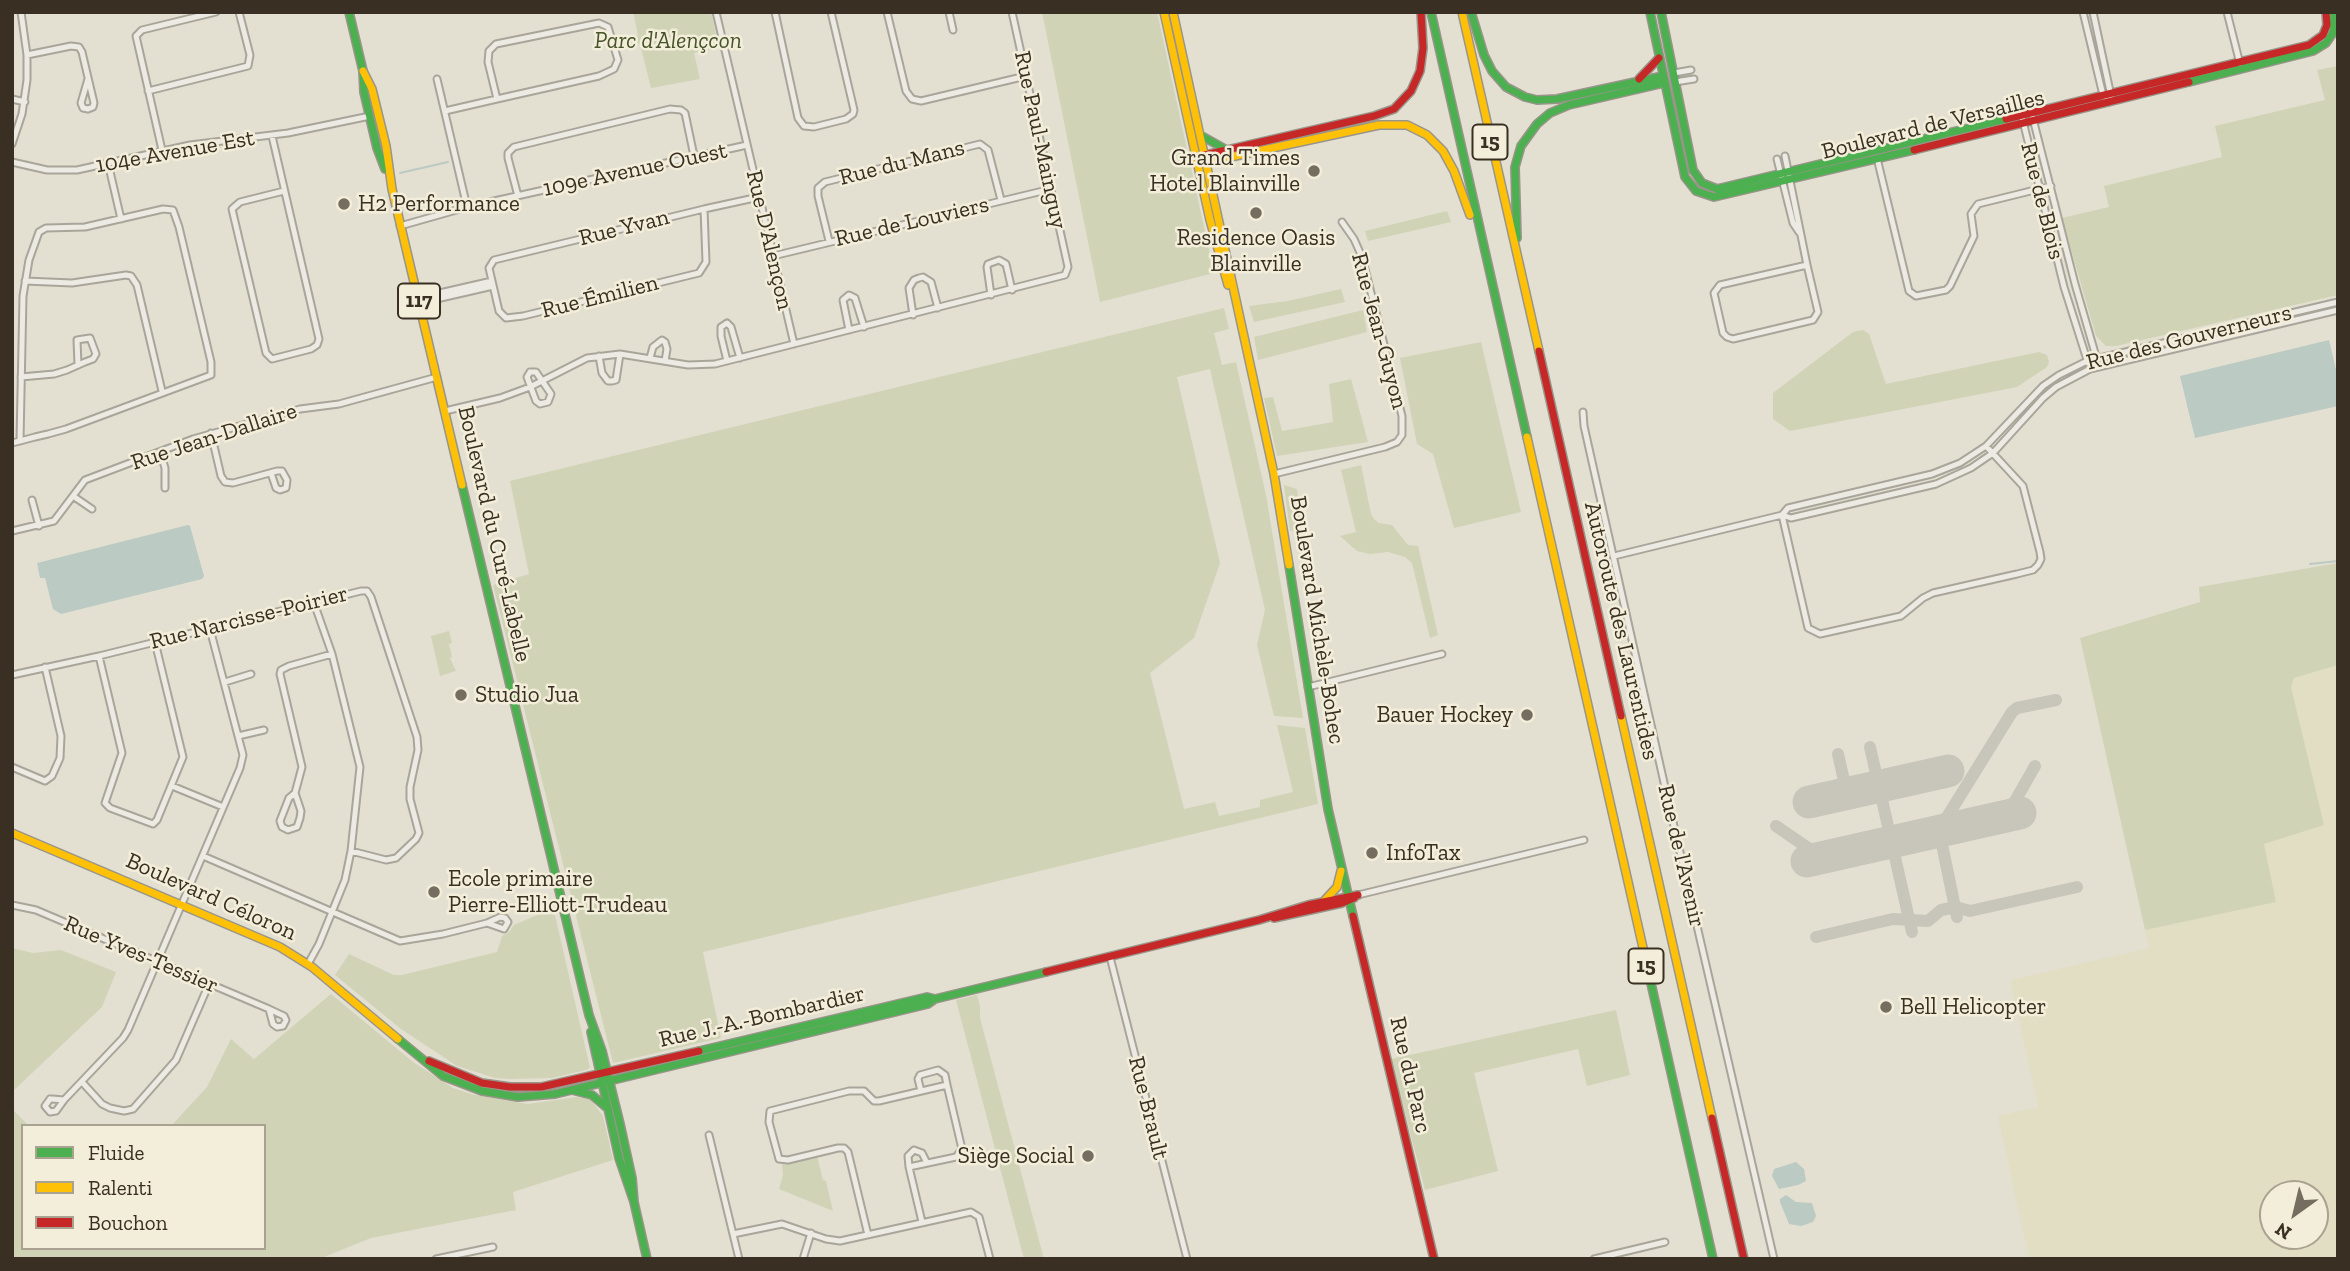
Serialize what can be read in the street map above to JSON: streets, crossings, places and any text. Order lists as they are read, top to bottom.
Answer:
{
  "streets": {
    "main road": [
      "Boulevard de Versailles",
      "15",
      "117",
      "Boulevard du Curé-Labelle",
      "Boulevard Michèle-Bohec",
      "Autoroute des Laurentides",
      "Boulevard Céloron",
      "Rue J.-A.-Bombardier",
      "Rue du Parc"
    ],
    "street": [
      "Rue Paul-Mainguy",
      "104e Avenue Est",
      "Rue du Mans",
      "109e Avenue Ouest",
      "Rue de Blois",
      "Rue de Louviers",
      "Rue Yvan",
      "Rue D'Alençon",
      "Rue Émilien",
      "Rue Jean-Guyon",
      "Rue des Gouverneurs",
      "Rue Jean-Dallaire",
      "Rue Narcisse-Poirier",
      "Rue de l'Avenir",
      "Rue Yves-Tessier",
      "Rue Brault"
    ]
  },
  "crossings": [
    ["Boulevard de Versailles", "Rue de Blois"],
    ["Rue Paul-Mainguy", "Rue de Louviers"],
    ["104e Avenue Est", "Boulevard du Curé-Labelle"],
    ["Rue du Mans", "Rue de Louviers"],
    ["109e Avenue Ouest", "Rue D'Alençon"],
    ["109e Avenue Ouest", "Boulevard du Curé-Labelle"],
    ["Rue de Blois", "Rue des Gouverneurs"],
    ["Rue de Louviers", "Rue D'Alençon"],
    ["Rue Yvan", "Rue D'Alençon"],
    ["Rue Yvan", "Rue Émilien"],
    ["Rue Jean-Guyon", "Boulevard Michèle-Bohec"],
    ["Rue des Gouverneurs", "Rue de l'Avenir"],
    ["Rue Jean-Dallaire", "Boulevard du Curé-Labelle"],
    ["Boulevard du Curé-Labelle", "Boulevard Céloron"],
    ["Boulevard du Curé-Labelle", "Rue J.-A.-Bombardier"],
    ["Boulevard Michèle-Bohec", "Rue J.-A.-Bombardier"],
    ["Boulevard Michèle-Bohec", "Rue du Parc"],
    ["Boulevard Céloron", "Rue J.-A.-Bombardier"],
    ["Rue J.-A.-Bombardier", "Rue du Parc"],
    ["Rue J.-A.-Bombardier", "Rue Brault"]
  ],
  "parks": ["Parc d'Alençcon"],
  "places": [
    "Grand Times Hotel Blainville",
    "H2 Performance",
    "Residence Oasis Blainville",
    "Studio Jua",
    "Bauer Hockey",
    "InfoTax",
    "Ecole primaire Pierre-Elliott-Trudeau",
    "Bell Helicopter",
    "Siège Social"
  ],
  "legend": ["Fluide", "Ralenti", "Bouchon"],
  "north": "bottom left"
}
